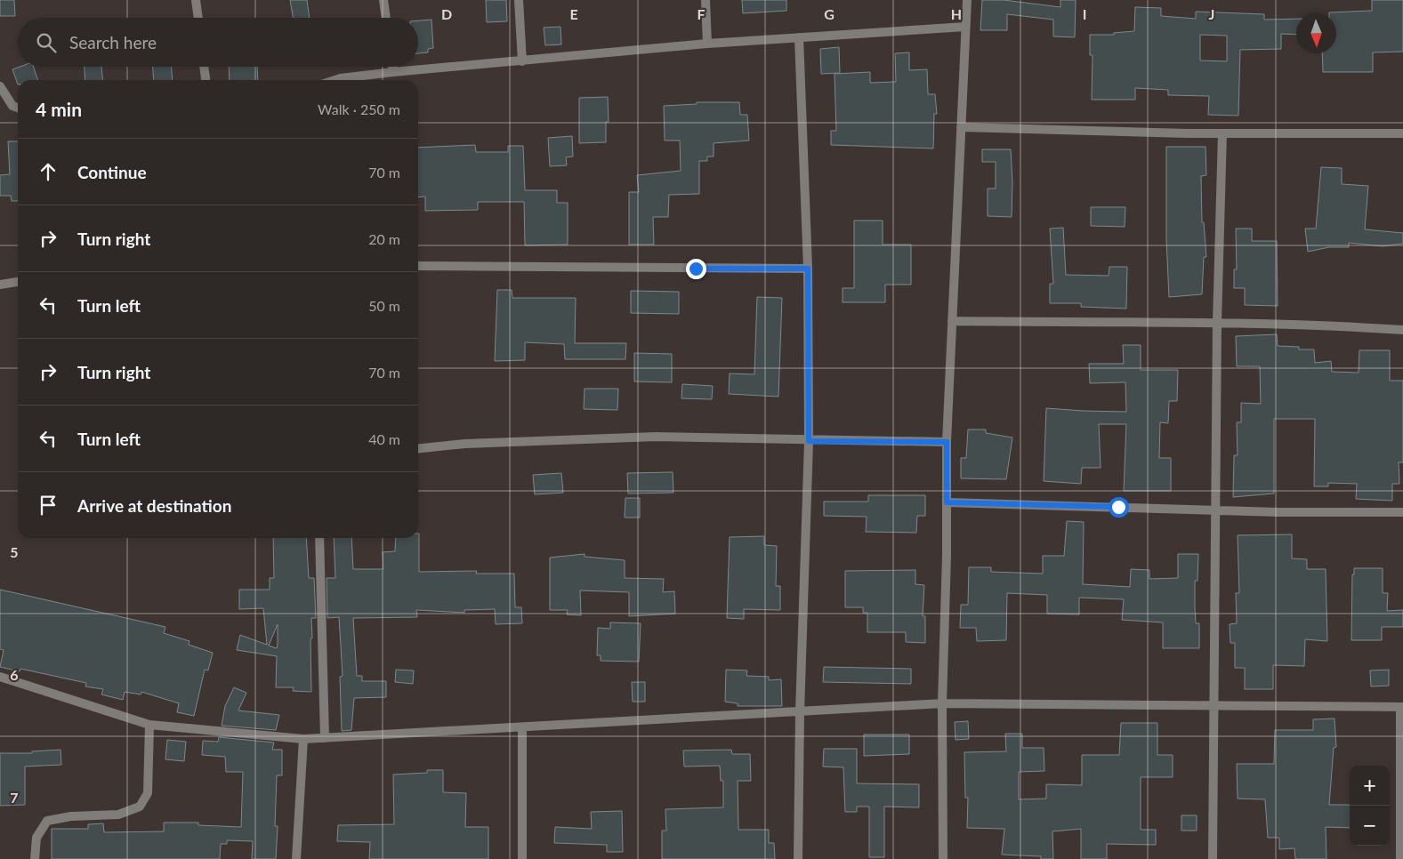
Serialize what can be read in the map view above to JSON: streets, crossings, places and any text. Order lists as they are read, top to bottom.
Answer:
{
  "north": "bottom",
  "page": {
    "search": "Search here",
    "heading": ["4 min", "Walk · 250 m"],
    "list": [
      ["Continue", "70 m"],
      ["Turn right", "20 m"],
      ["Turn left", "50 m"],
      ["Turn right", "70 m"],
      ["Turn left", "40 m"],
      "Arrive at destination"
    ],
    "map_buttons": ["+", "−"]
  },
  "grid": {
    "columns": [
      "D",
      "E",
      "F",
      "G",
      "H",
      "I",
      "J"
    ],
    "rows": ["5", "6", "7"]
  }
}
